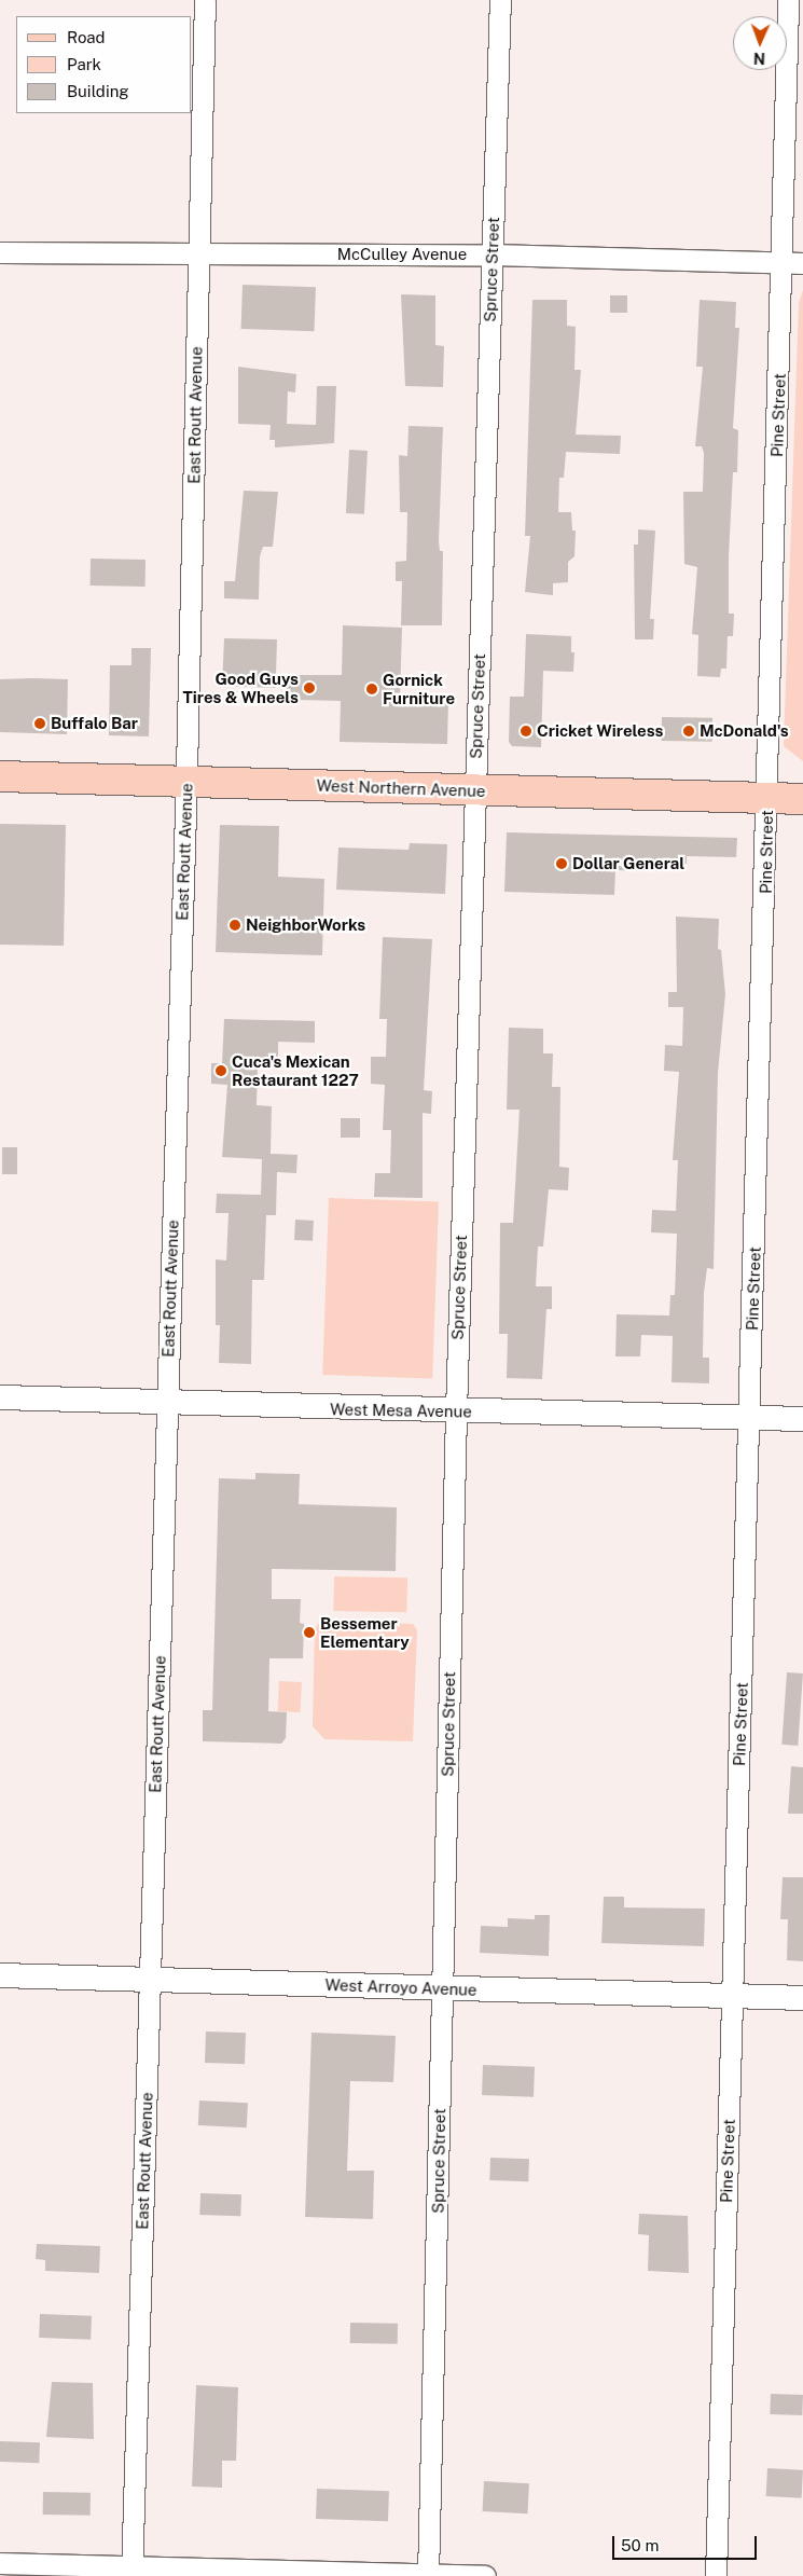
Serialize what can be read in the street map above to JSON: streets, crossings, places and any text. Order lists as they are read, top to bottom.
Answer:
{
  "streets": {
    "main road": ["West Northern Avenue"],
    "street": [
      "McCulley Avenue",
      "Spruce Street",
      "East Routt Avenue",
      "Pine Street",
      "West Mesa Avenue",
      "West Arroyo Avenue"
    ]
  },
  "crossings": [
    ["McCulley Avenue", "Spruce Street"],
    ["McCulley Avenue", "East Routt Avenue"],
    ["McCulley Avenue", "Pine Street"],
    ["Spruce Street", "West Northern Avenue"],
    ["Spruce Street", "West Mesa Avenue"],
    ["Spruce Street", "West Arroyo Avenue"],
    ["East Routt Avenue", "West Northern Avenue"],
    ["East Routt Avenue", "West Mesa Avenue"],
    ["East Routt Avenue", "West Arroyo Avenue"],
    ["Pine Street", "West Northern Avenue"],
    ["Pine Street", "West Mesa Avenue"],
    ["Pine Street", "West Arroyo Avenue"]
  ],
  "places": [
    "Good Guys Tires & Wheels",
    "Gornick Furniture",
    "Buffalo Bar",
    "Cricket Wireless",
    "McDonald's",
    "Dollar General",
    "NeighborWorks",
    "Cuca's Mexican Restaurant 1227",
    "Bessemer Elementary"
  ],
  "legend": ["Road", "Park", "Building"],
  "scale_bar": "50 m",
  "north": "bottom"
}
